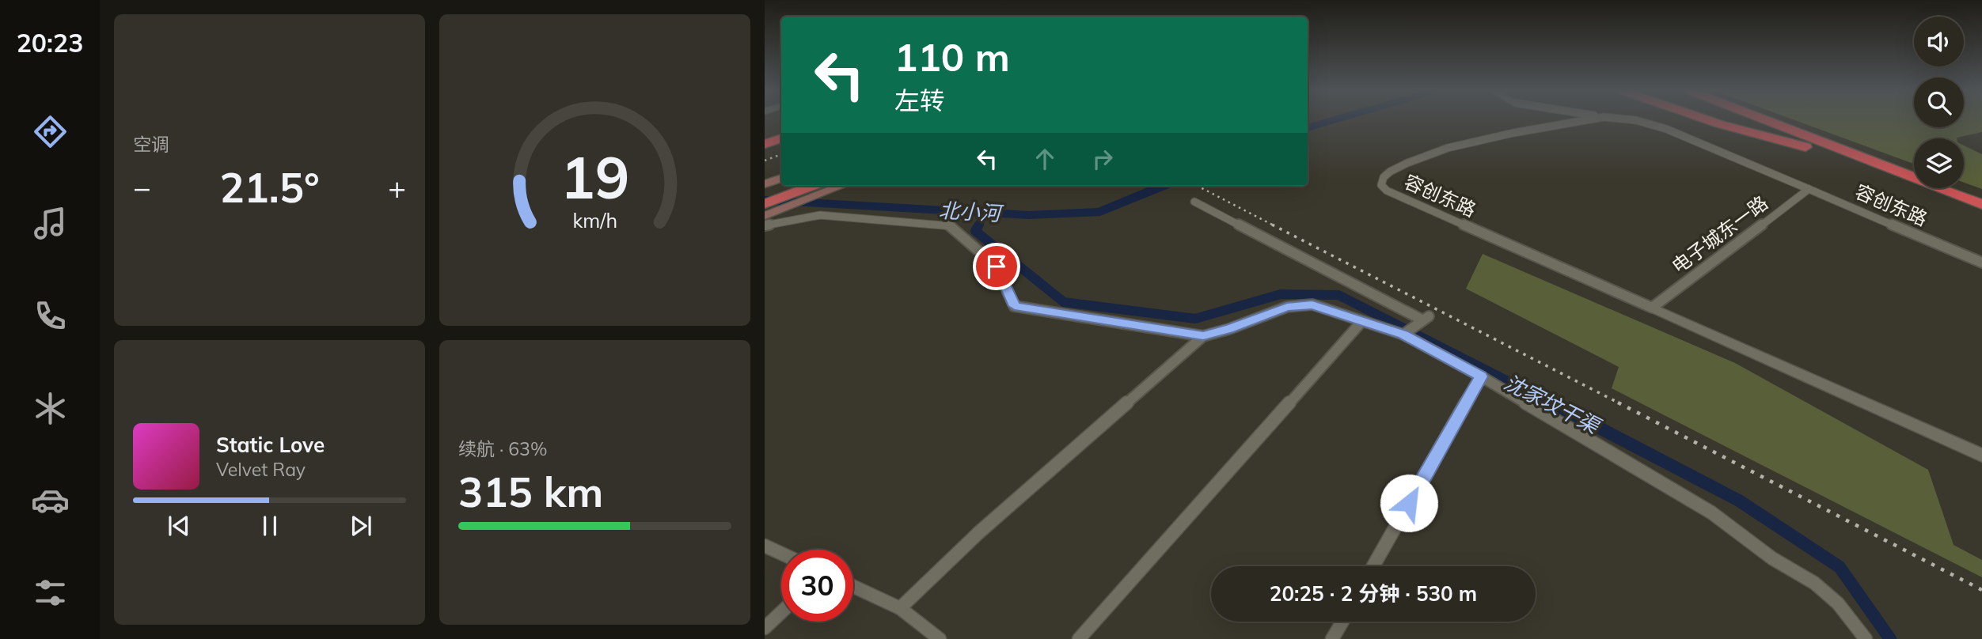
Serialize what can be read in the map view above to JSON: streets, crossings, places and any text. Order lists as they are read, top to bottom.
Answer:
{
  "streets": {
    "street": ["容创东路", "电子城东一路"]
  },
  "crossings": [
    ["容创东路", "电子城东一路"]
  ],
  "water": ["北小河", "沈家坟干渠"],
  "page": {
    "tabs": "20:23",
    "tile": [
      "空调",
      ["续航 · 63%", "315 km"]
    ],
    "turn": ["110 m", "左转"],
    "heat": ["−", "21.5°", "+"],
    "song": ["Static Love", "Velvet Ray"],
    "limit": "30",
    "trip": "20:25 · 2 分钟 · 530 m",
    "gauge": ["19", "km/h"]
  }
}
